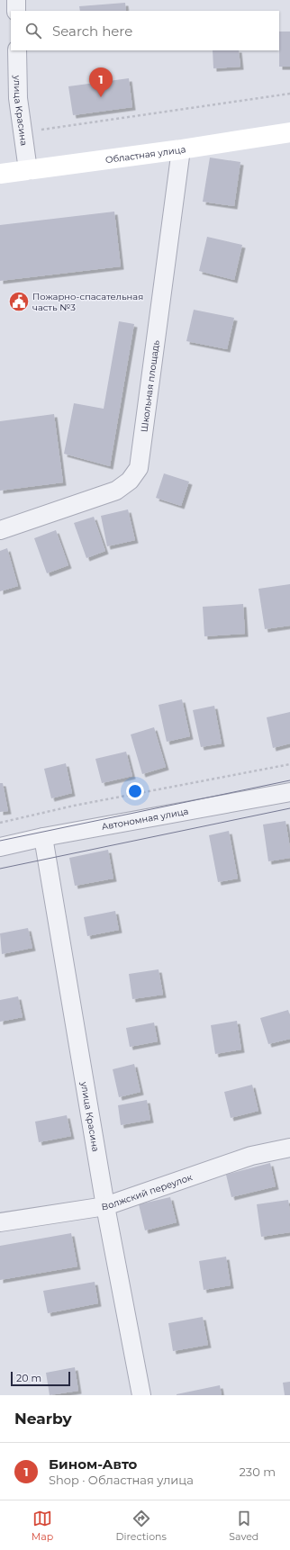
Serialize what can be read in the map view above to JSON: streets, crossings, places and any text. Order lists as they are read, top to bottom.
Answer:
{
  "streets": {
    "main road": ["Областная улица"],
    "street": [
      "улица Красина",
      "Школьная площадь",
      "Автономная улица",
      "Волжский переулок"
    ]
  },
  "crossings": [
    ["улица Красина", "Областная улица"],
    ["улица Красина", "Автономная улица"],
    ["улица Красина", "Волжский переулок"],
    ["Областная улица", "Школьная площадь"]
  ],
  "places": {
    "public building": ["Пожарно-спасательная часть №3"]
  },
  "scale_bar": "20 m",
  "page": {
    "search": "Search here",
    "pins": "1",
    "scale": "20 m",
    "heading": "Nearby",
    "list": [
      {
        "mark": "1",
        "name": "Бином-Авто",
        "note": "Shop · Областная улица",
        "value": "230 m"
      }
    ],
    "nav": ["Map", "Directions", "Saved"]
  }
}
